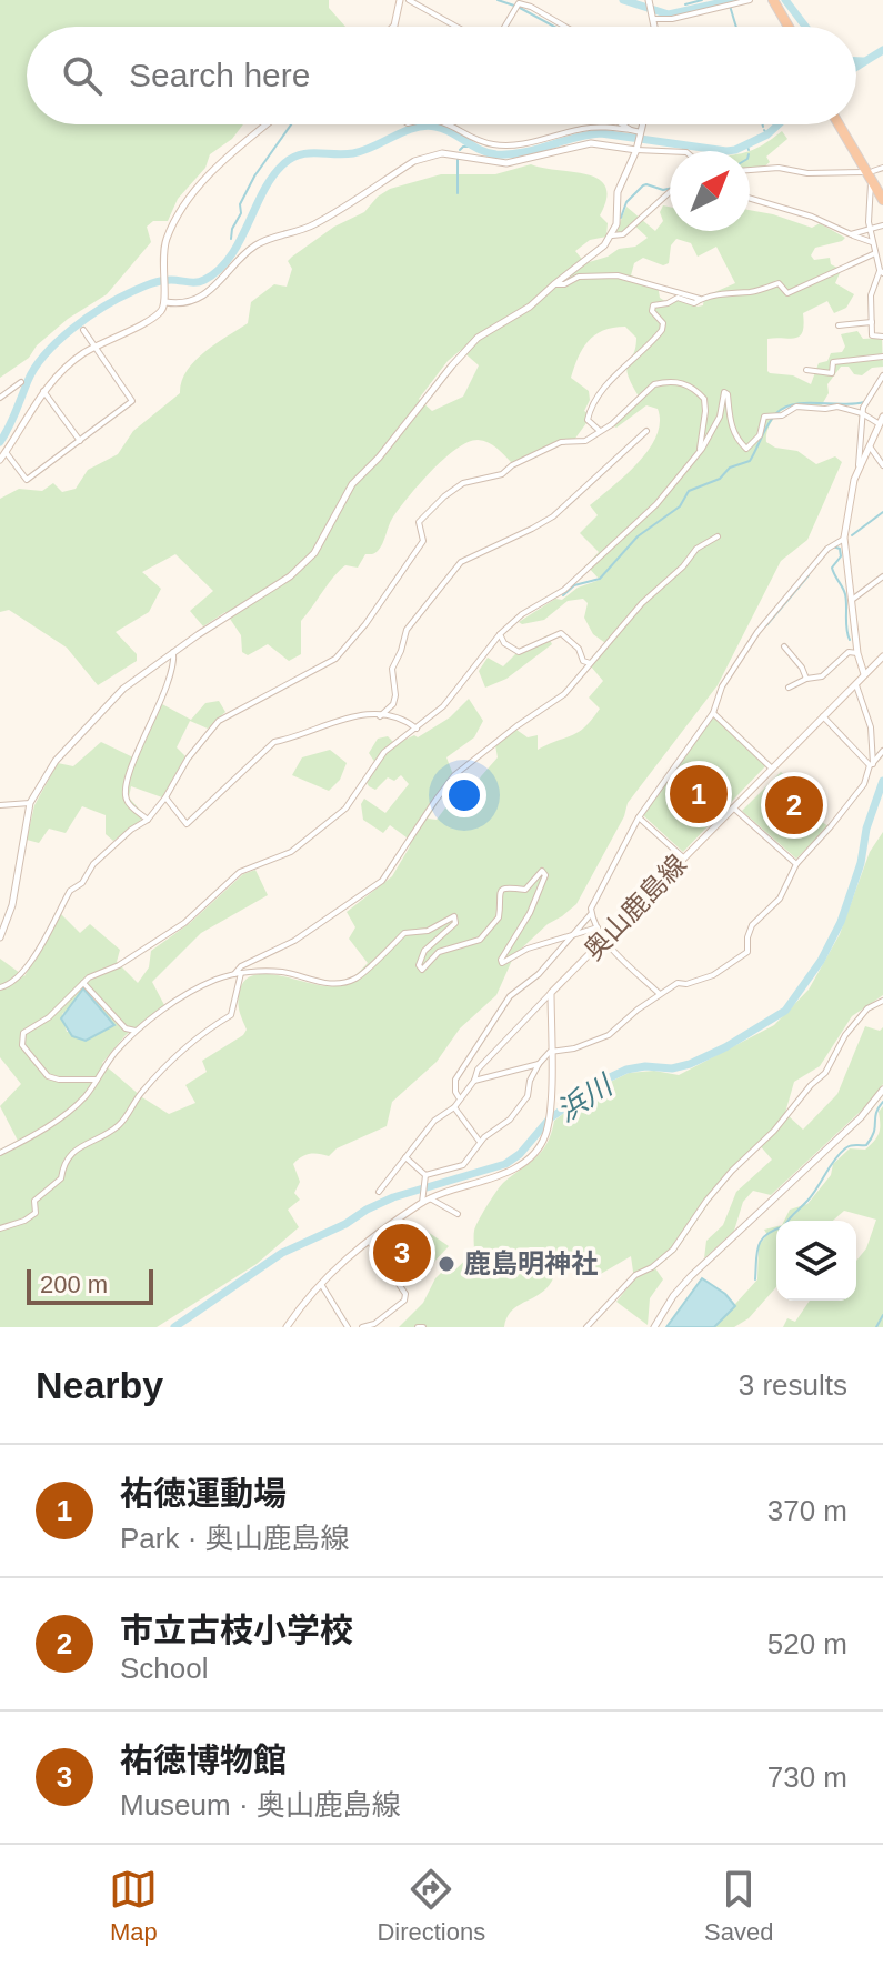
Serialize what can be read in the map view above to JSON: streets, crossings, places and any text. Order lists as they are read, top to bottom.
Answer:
{
  "streets": {
    "street": ["奥山鹿島線"]
  },
  "water": ["浜川"],
  "places": ["鹿島明神社"],
  "scale_bar": "200 m",
  "north": "top right",
  "page": {
    "search": "Search here",
    "pins": ["1", "2", "3"],
    "scale": "200 m",
    "heading": ["Nearby", "3 results"],
    "list": [
      {
        "mark": "1",
        "name": "祐徳運動場",
        "note": "Park · 奥山鹿島線",
        "value": "370 m"
      },
      {
        "mark": "2",
        "name": "市立古枝小学校",
        "note": "School",
        "value": "520 m"
      },
      {
        "mark": "3",
        "name": "祐徳博物館",
        "note": "Museum · 奥山鹿島線",
        "value": "730 m"
      }
    ],
    "nav": ["Map", "Directions", "Saved"]
  }
}
